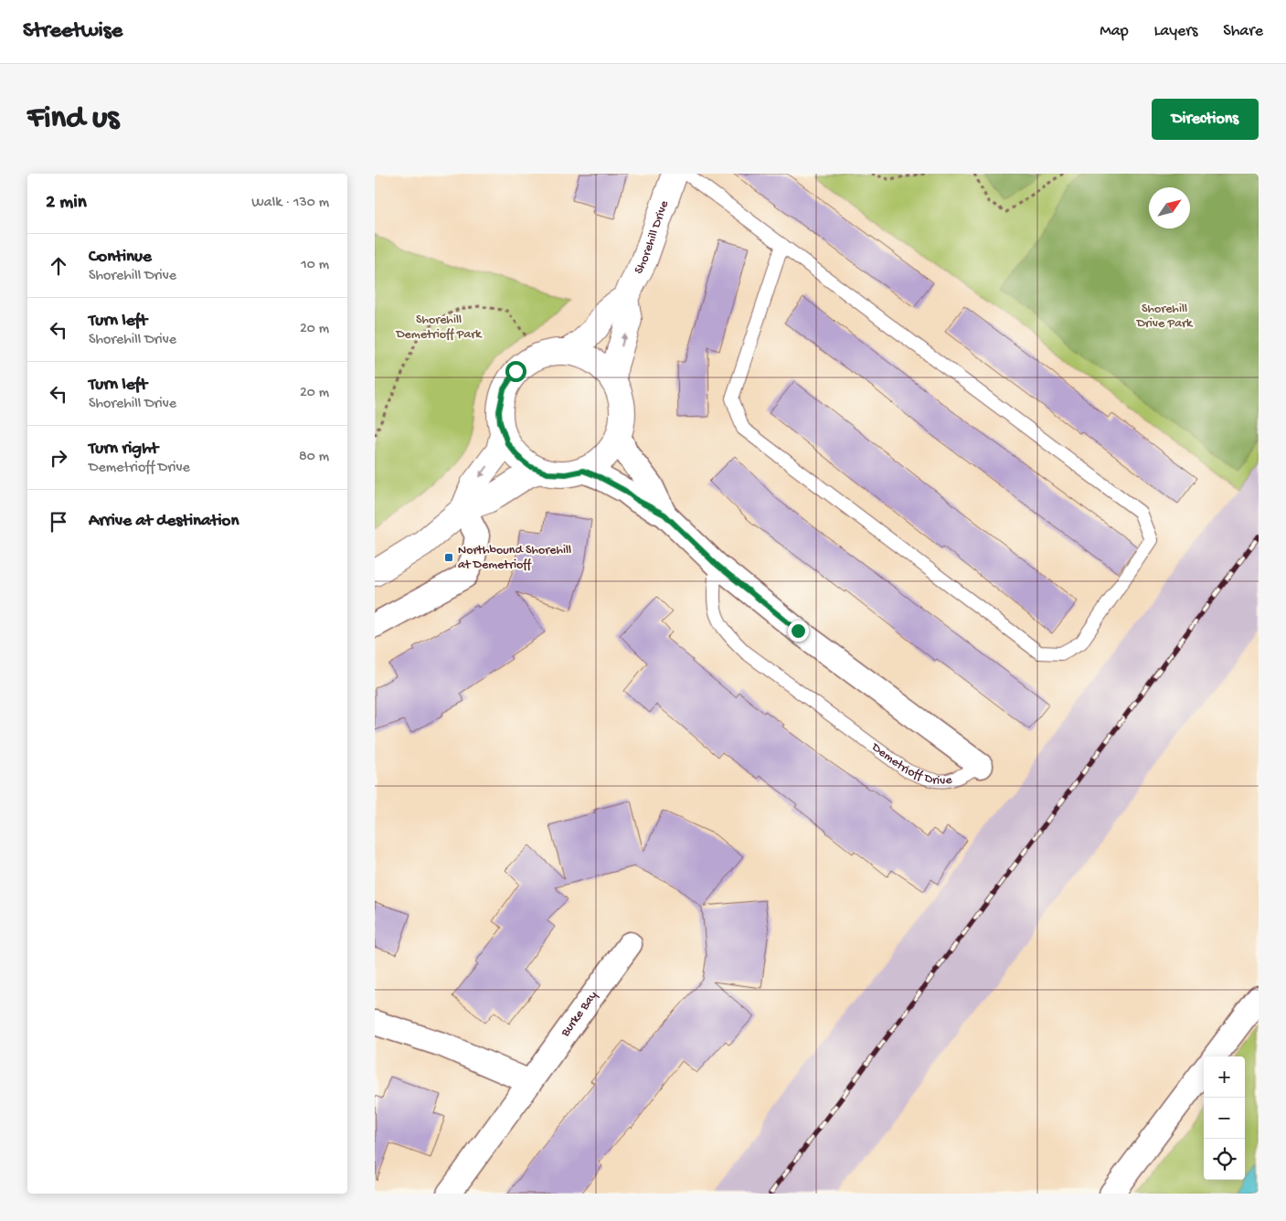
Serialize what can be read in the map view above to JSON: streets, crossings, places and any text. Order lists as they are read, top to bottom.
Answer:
{
  "streets": {
    "street": ["Shorehill Drive", "Demetrioff Drive", "Burke Bay"]
  },
  "crossings": [
    ["Shorehill Drive", "Demetrioff Drive"]
  ],
  "parks": ["Shorehill Drive Park", "Shorehill Demetrioff Park"],
  "places": {
    "transit": ["Northbound Shorehill at Demetrioff"]
  },
  "north": "top right",
  "page": {
    "header": "Streetwise",
    "nav": ["Map", "Layers", "Share"],
    "buttons": "Directions",
    "title": "Find us",
    "heading": ["2 min", "Walk · 130 m"],
    "list": [
      ["Continue", "Shorehill Drive", "10 m"],
      ["Turn left", "Shorehill Drive", "20 m"],
      ["Turn left", "Shorehill Drive", "20 m"],
      ["Turn right", "Demetrioff Drive", "80 m"],
      "Arrive at destination"
    ],
    "map_buttons": ["+", "−"]
  }
}
